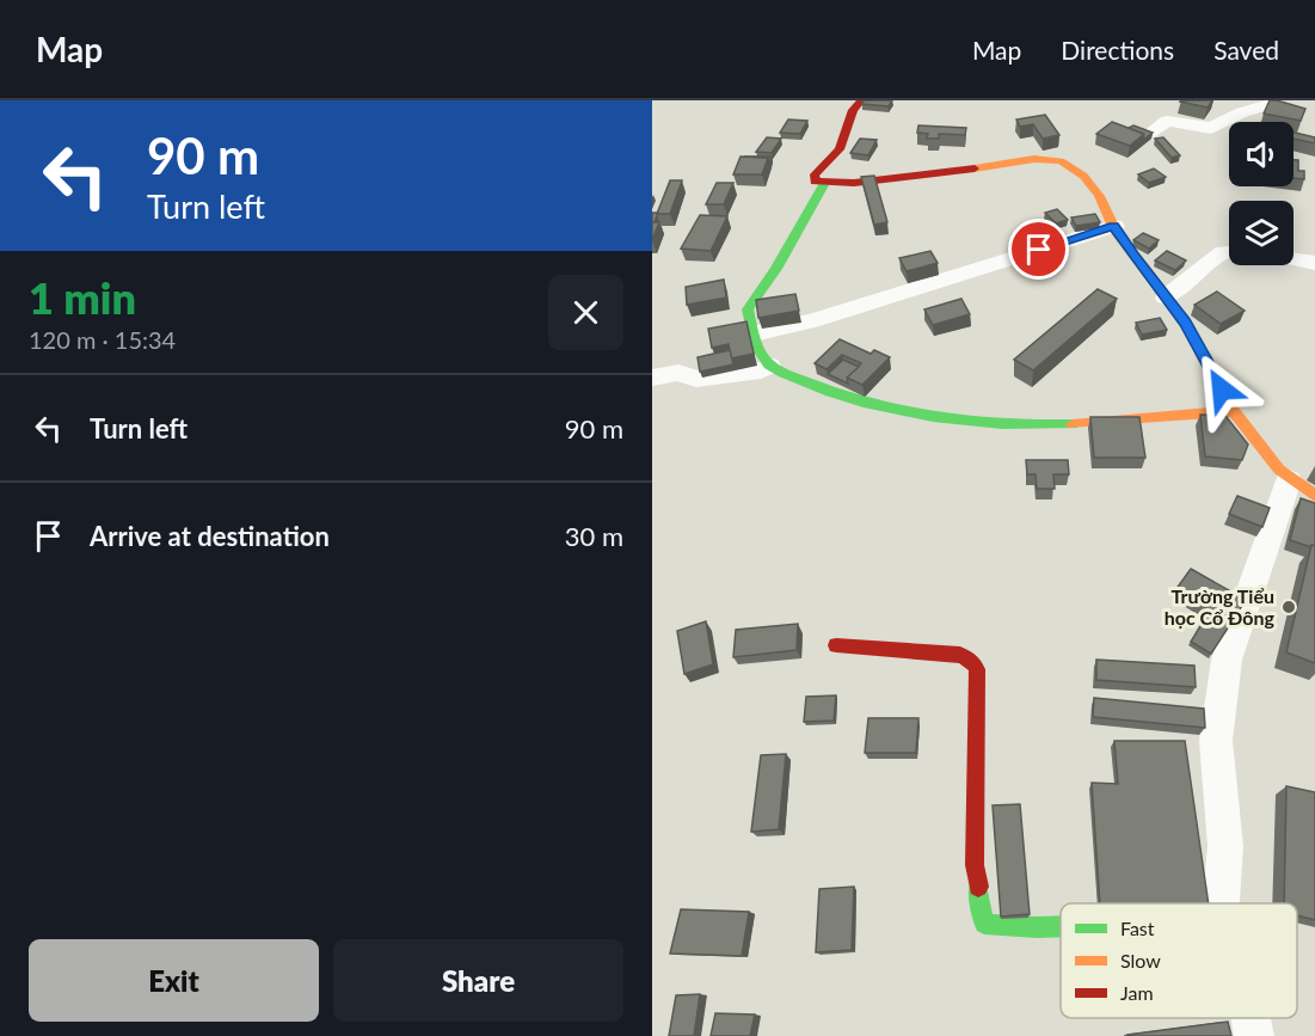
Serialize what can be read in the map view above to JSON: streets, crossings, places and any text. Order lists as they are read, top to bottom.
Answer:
{
  "places": ["Trường Tiểu học Cổ Đông"],
  "legend": ["Fast", "Slow", "Jam"],
  "page": {
    "header": "Map",
    "nav": ["Map", "Directions", "Saved"],
    "turn": ["90 m", "Turn left"],
    "heading": ["1 min", "120 m · 15:34"],
    "list": [
      {
        "name": "Turn left",
        "value": "90 m"
      },
      {
        "name": "Arrive at destination",
        "value": "30 m"
      }
    ],
    "buttons": ["Exit", "Share"]
  }
}
